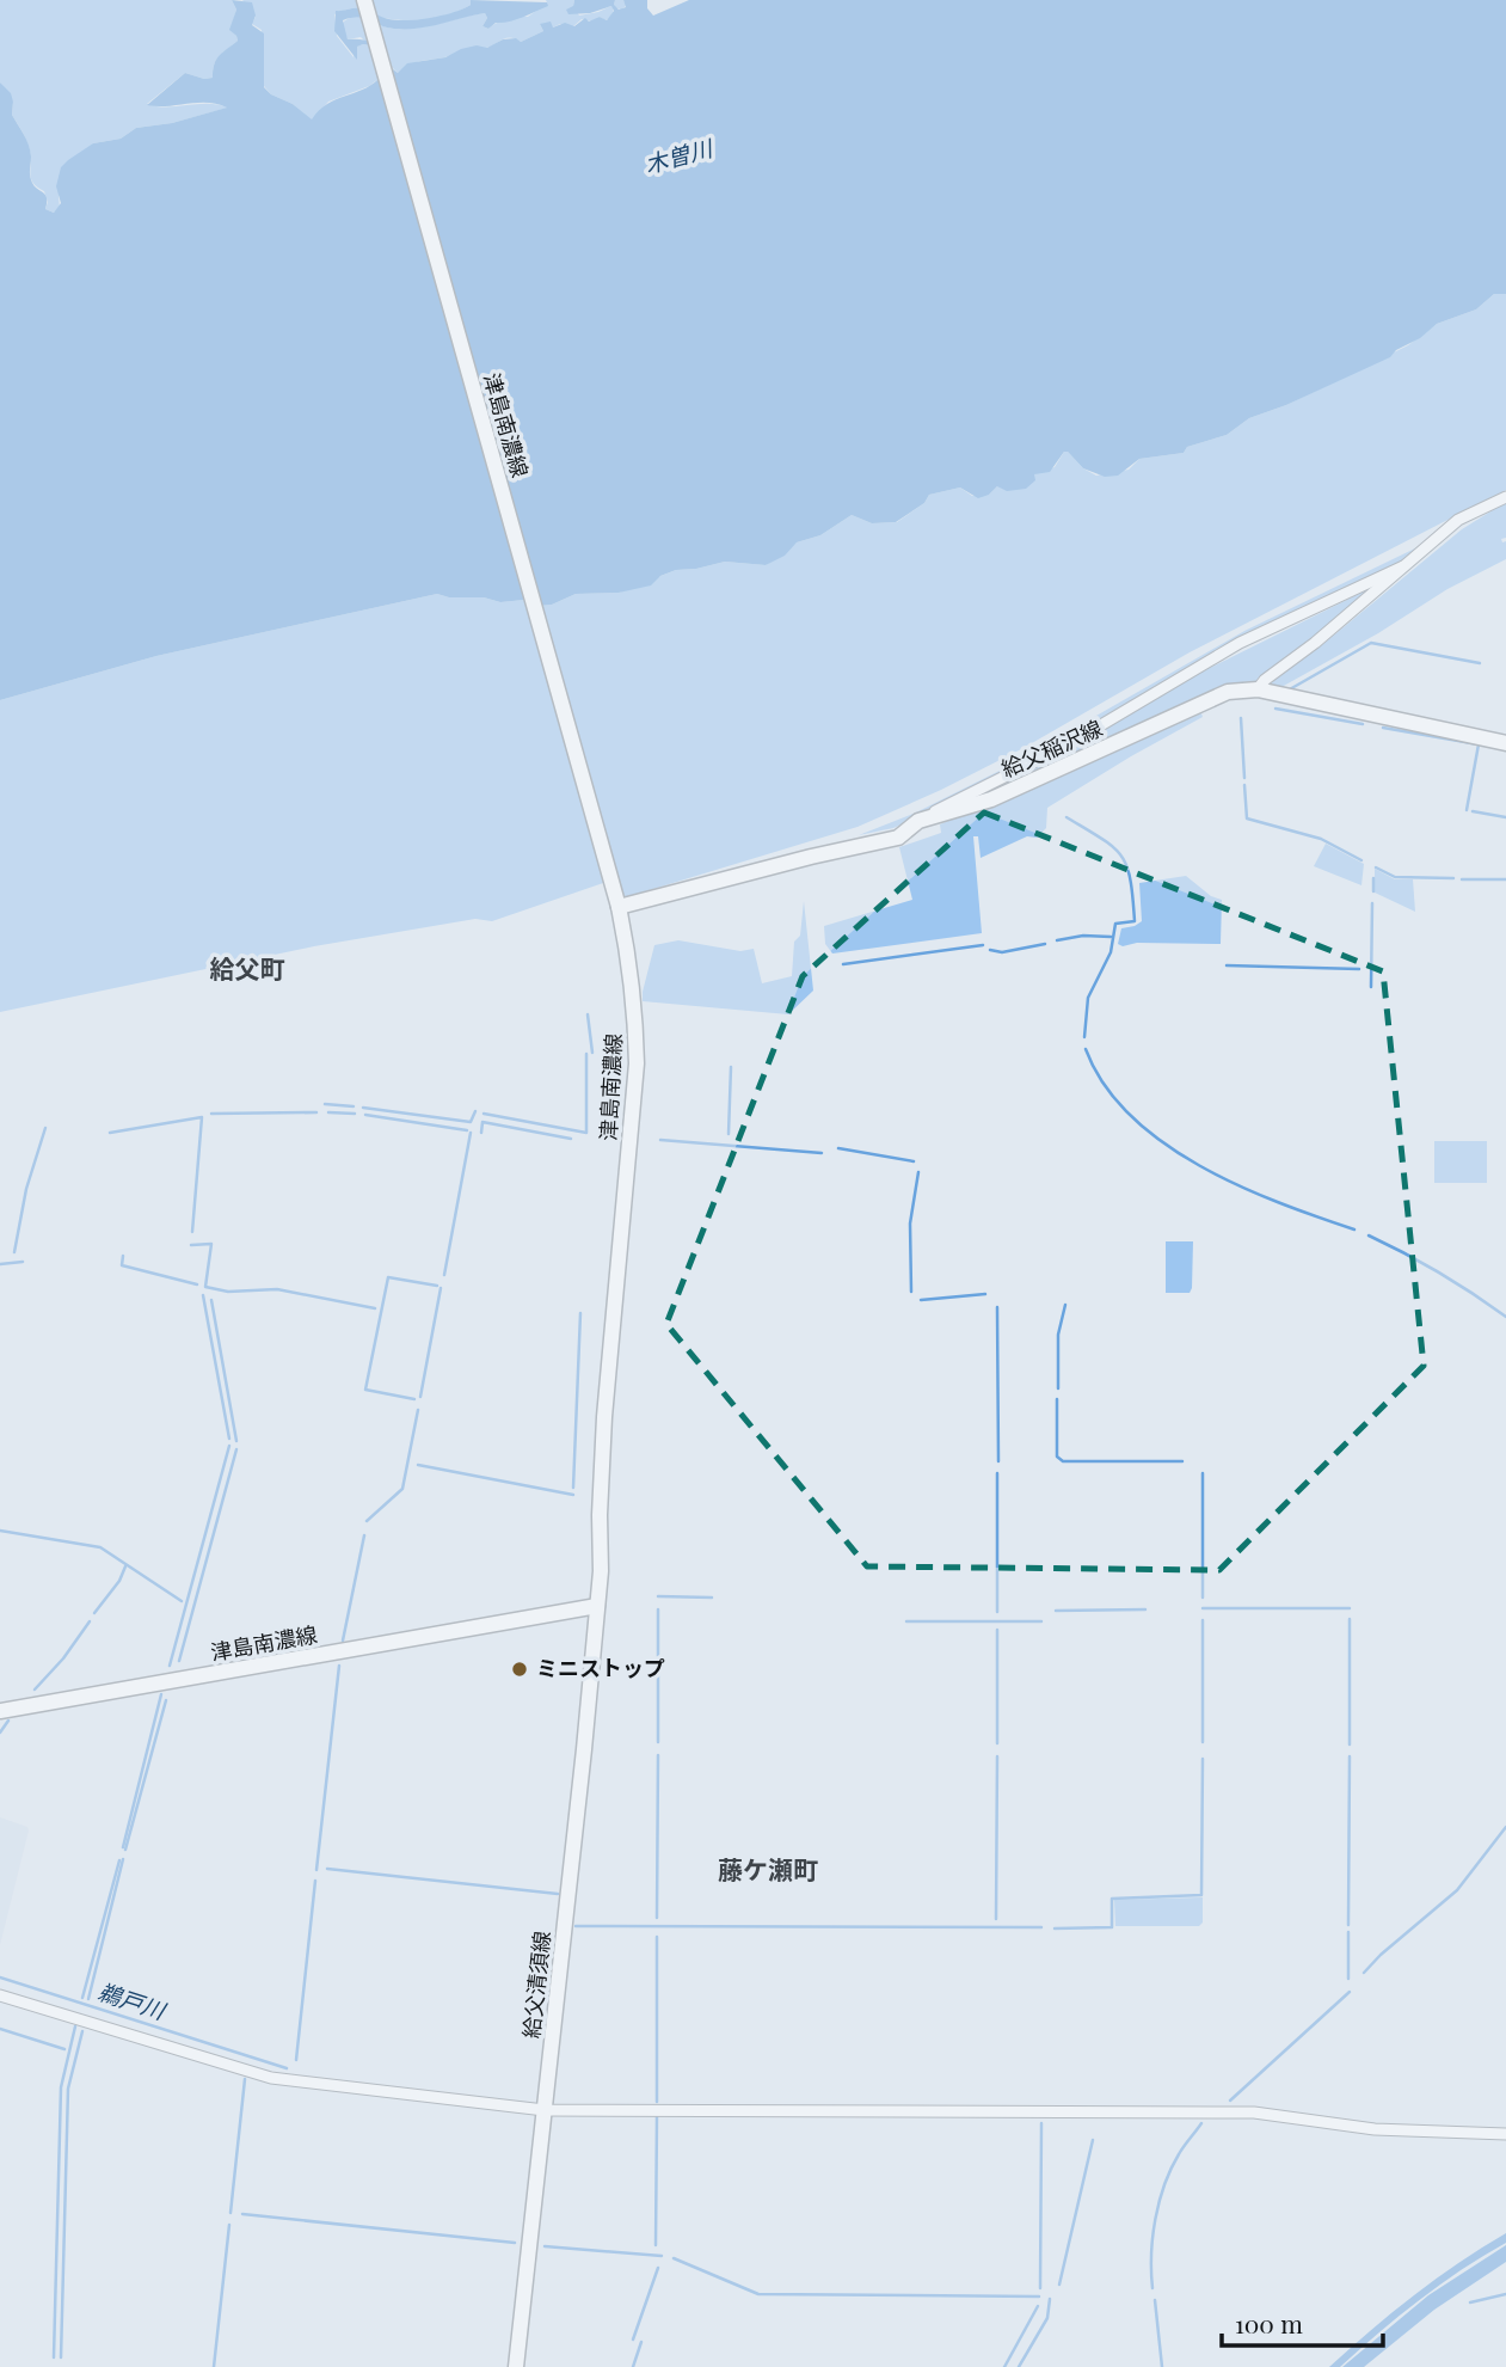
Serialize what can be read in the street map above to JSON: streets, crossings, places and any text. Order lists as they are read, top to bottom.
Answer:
{
  "streets": {
    "main road": ["津島南濃線", "給父稲沢線", "給父清須線"]
  },
  "crossings": [
    ["津島南濃線", "給父稲沢線"],
    ["津島南濃線", "給父清須線"]
  ],
  "districts": ["給父町", "藤ケ瀬町"],
  "water": ["木曽川", "鵜戸川"],
  "places": ["ミニストップ"],
  "scale_bar": "100 m"
}
